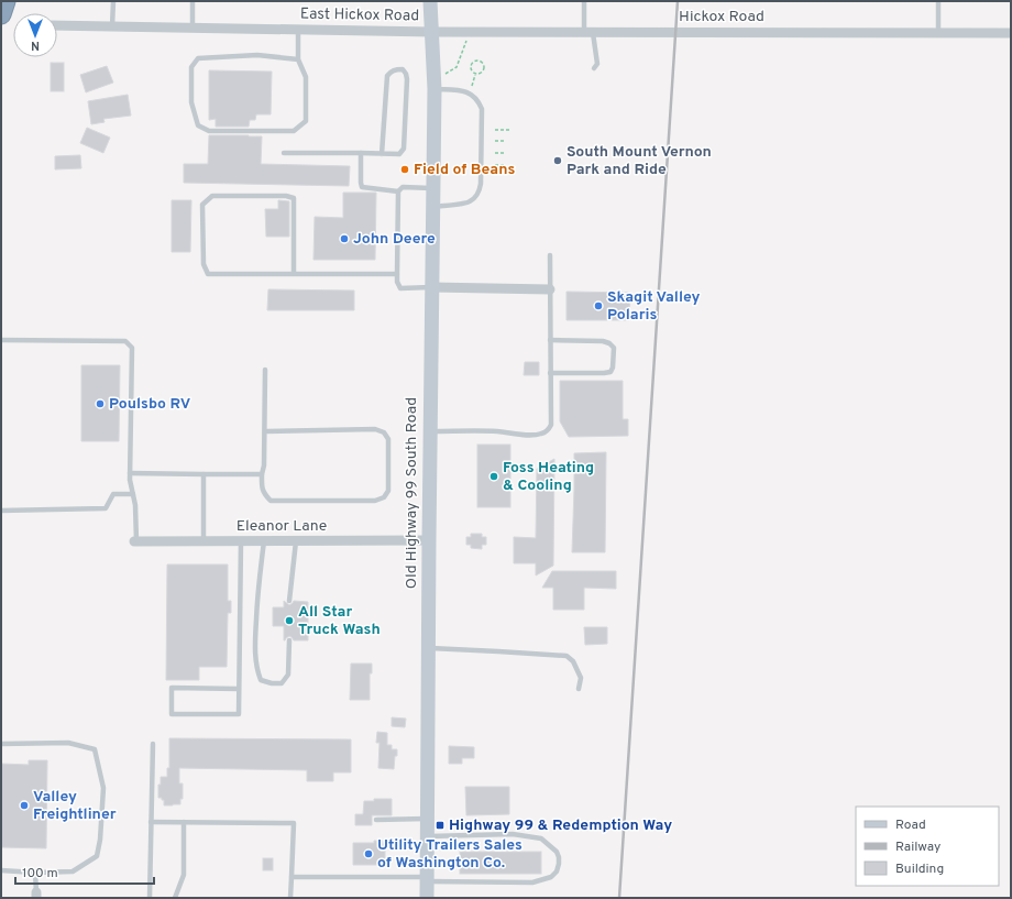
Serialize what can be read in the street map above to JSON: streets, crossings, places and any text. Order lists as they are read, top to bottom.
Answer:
{
  "streets": {
    "street": [
      "East Hickox Road",
      "Hickox Road",
      "Old Highway 99 South Road",
      "Eleanor Lane"
    ]
  },
  "crossings": [
    ["East Hickox Road", "Hickox Road"],
    ["East Hickox Road", "Old Highway 99 South Road"],
    ["Hickox Road", "Old Highway 99 South Road"],
    ["Old Highway 99 South Road", "Eleanor Lane"]
  ],
  "places": {
    "other": [
      "South Mount Vernon Park and Ride",
      "Field of Beans",
      "John Deere",
      "Skagit Valley Polaris",
      "Poulsbo RV",
      "Foss Heating & Cooling",
      "All Star Truck Wash",
      "Valley Freightliner",
      "Utility Trailers Sales of Washington Co."
    ],
    "transit": ["Highway 99 & Redemption Way"]
  },
  "legend": ["Road", "Railway", "Building"],
  "scale_bar": "100 m",
  "north": "bottom"
}
